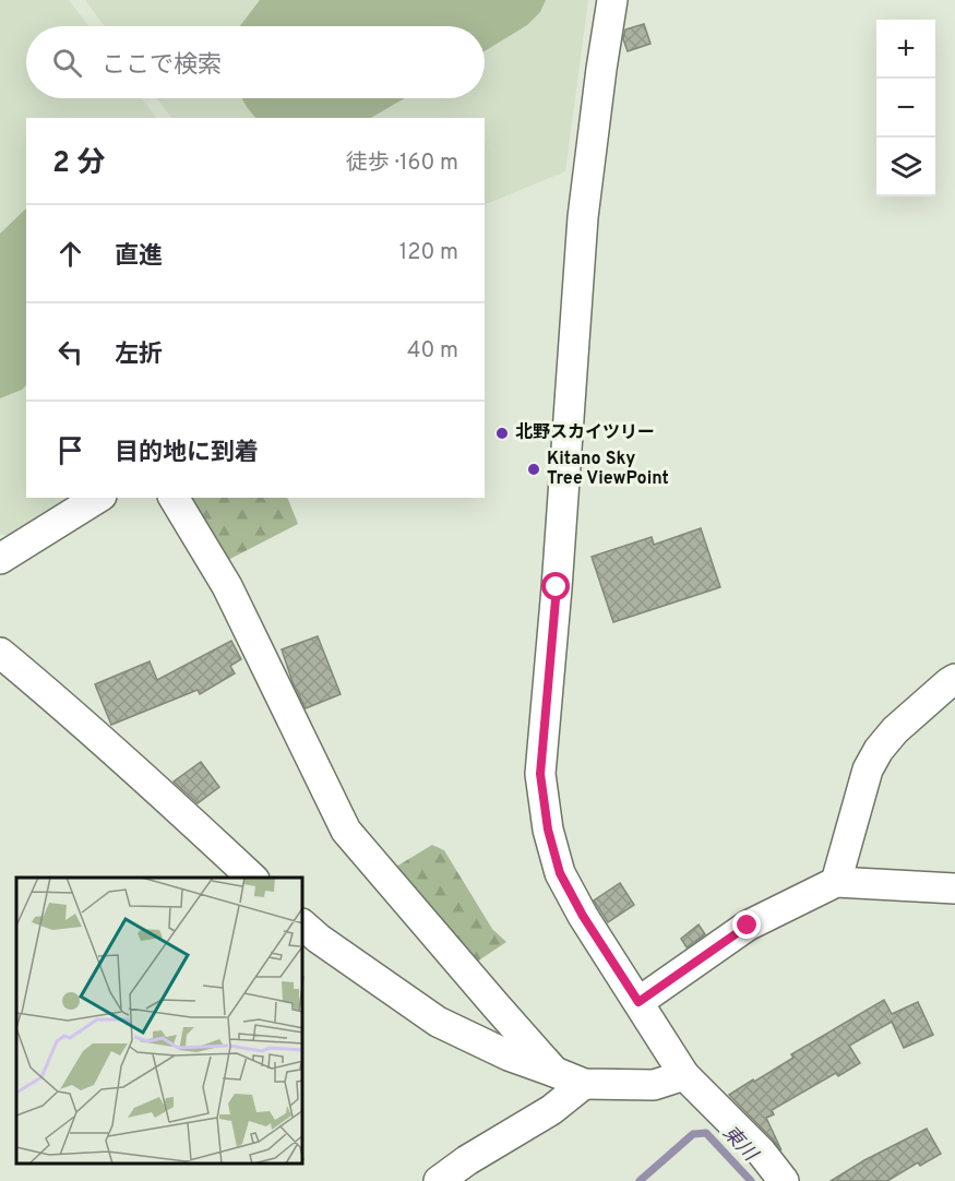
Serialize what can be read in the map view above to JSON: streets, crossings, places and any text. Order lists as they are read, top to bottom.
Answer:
{
  "water": ["東川"],
  "places": ["北野スカイツリー", "Kitano Sky Tree ViewPoint"],
  "page": {
    "map_buttons": ["+", "−"],
    "search": "ここで検索",
    "heading": ["2 分", "徒歩 · 160 m"],
    "list": [
      ["直進", "120 m"],
      ["左折", "40 m"],
      "目的地に到着"
    ]
  }
}
